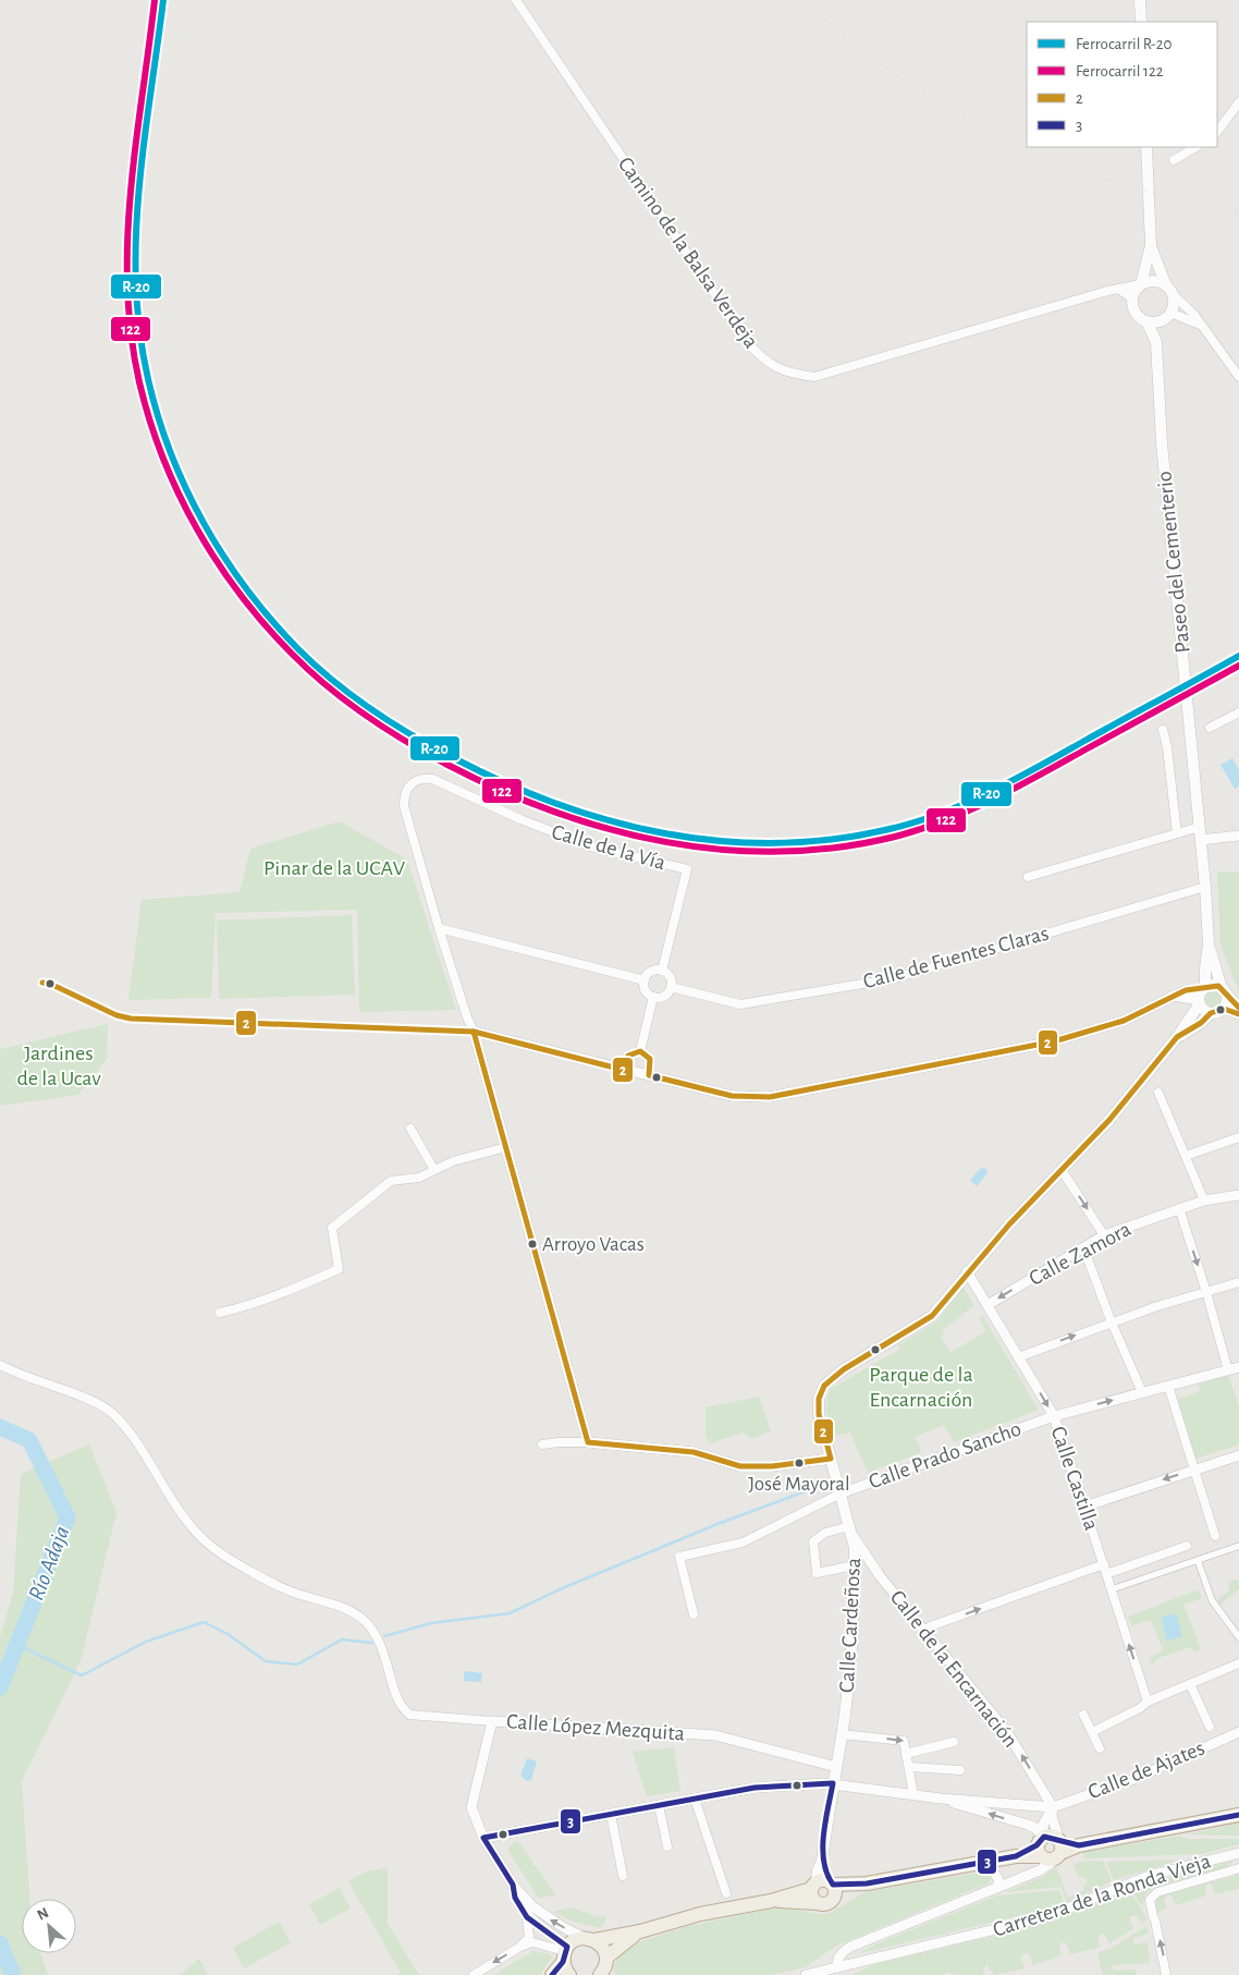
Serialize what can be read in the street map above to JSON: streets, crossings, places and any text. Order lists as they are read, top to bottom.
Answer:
{
  "streets": {
    "main road": ["Paseo del Cementerio", "Calle Cardeñosa"],
    "street": [
      "Camino de la Balsa Verdeja",
      "Calle de la Vía",
      "Calle de Fuentes Claras",
      "Calle Zamora",
      "Calle Prado Sancho",
      "Calle Castilla",
      "Calle de la Encarnación",
      "Calle López Mezquita",
      "Calle de Ajates",
      "Carretera de la Ronda Vieja"
    ]
  },
  "crossings": [
    ["Camino de la Balsa Verdeja", "Paseo del Cementerio"],
    ["Paseo del Cementerio", "Calle de Fuentes Claras"],
    ["Paseo del Cementerio", "Calle Cardeñosa"],
    ["Calle de la Vía", "Calle de Fuentes Claras"],
    ["Calle Zamora", "Calle Castilla"],
    ["Calle Prado Sancho", "Calle Castilla"],
    ["Calle Prado Sancho", "Calle Cardeñosa"],
    ["Calle Castilla", "Calle Cardeñosa"],
    ["Calle Cardeñosa", "Calle de la Encarnación"],
    ["Calle Cardeñosa", "Calle López Mezquita"],
    ["Calle de la Encarnación", "Calle de Ajates"]
  ],
  "one_way": ["Calle de la Encarnación"],
  "water": ["Río Adaja"],
  "parks": ["Pinar de la UCAV", "Jardines de la Ucav", "Parque de la Encarnación"],
  "places": ["Arroyo Vacas", "José Mayoral"],
  "lines": [
    "rail line R-20",
    "rail line 122",
    "transit line 2",
    "transit line 3"
  ],
  "legend": [
    "Ferrocarril R-20",
    "Ferrocarril 122",
    "2",
    "3"
  ],
  "north": "top left"
}
